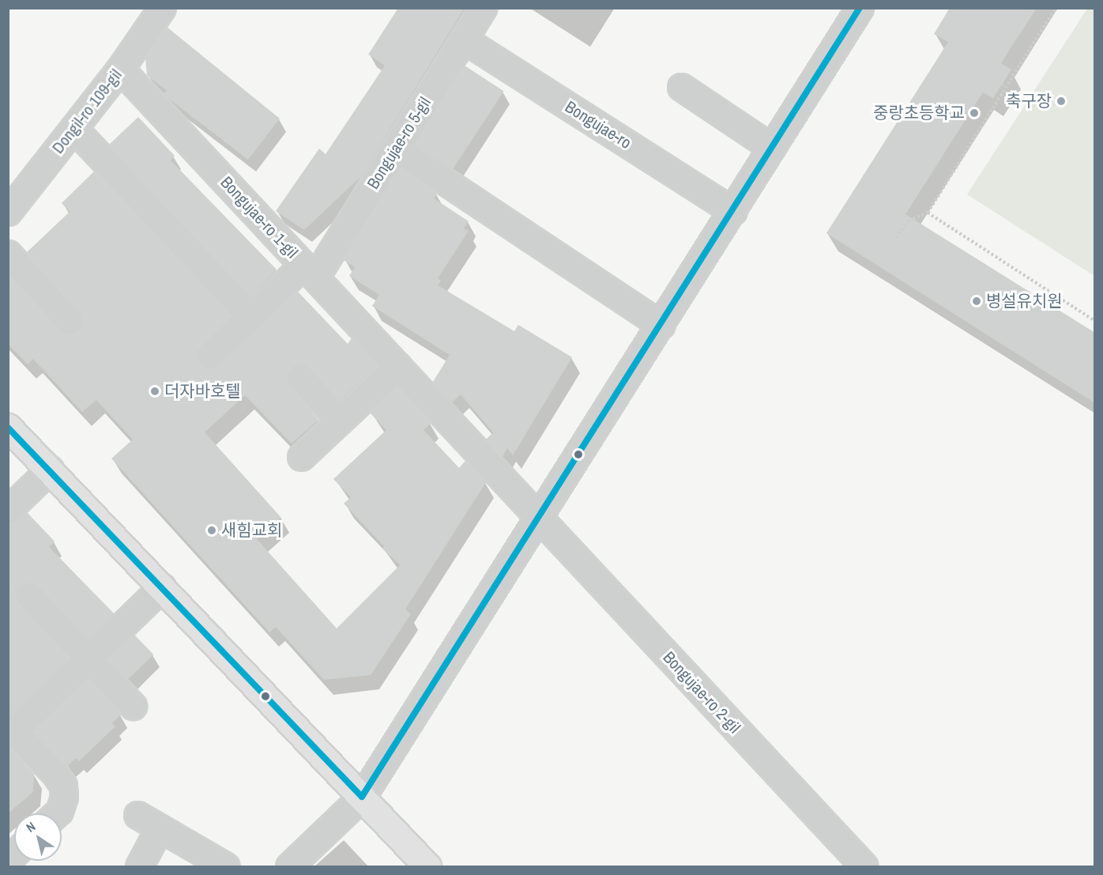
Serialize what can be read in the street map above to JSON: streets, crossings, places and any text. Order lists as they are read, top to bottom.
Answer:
{
  "streets": {
    "street": [
      "Dongil-ro 109-gil",
      "Bongujae-ro",
      "Bongujae-ro 5-gil",
      "Bongujae-ro 1-gil",
      "Bongujae-ro 2-gil"
    ]
  },
  "crossings": [
    ["Dongil-ro 109-gil", "Bongujae-ro 1-gil"],
    ["Bongujae-ro", "Bongujae-ro 5-gil"],
    ["Bongujae-ro 5-gil", "Bongujae-ro 1-gil"],
    ["Bongujae-ro 1-gil", "Bongujae-ro 2-gil"]
  ],
  "places": [
    "축구장",
    "중랑초등학교",
    "병설유치원",
    "더자바호텔",
    "새힘교회"
  ],
  "north": "top left"
}
